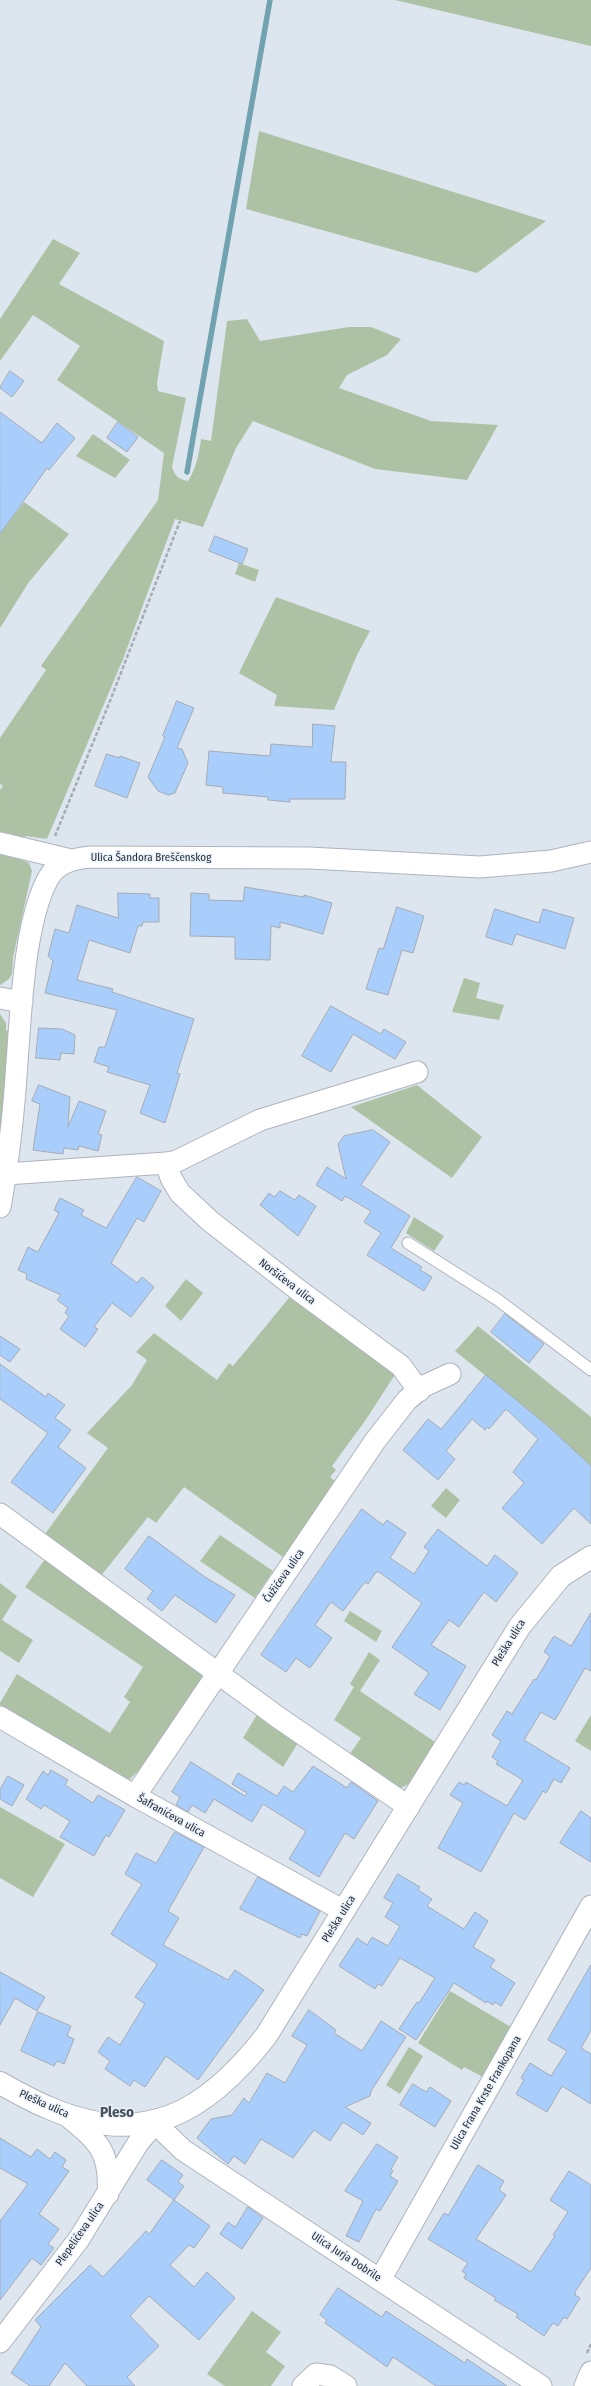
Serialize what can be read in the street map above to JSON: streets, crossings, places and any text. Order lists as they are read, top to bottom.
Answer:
{
  "streets": {
    "street": [
      "Ulica Šandora Breščenskog",
      "Noršićeva ulica",
      "Čužićeva ulica",
      "Pleška ulica",
      "Šafranićeva ulica",
      "Ulica Frana Krste Frankopana",
      "Plepelićeva ulica",
      "Ulica Jurja Dobrile"
    ]
  },
  "crossings": [
    ["Noršićeva ulica", "Čužićeva ulica"],
    ["Čužićeva ulica", "Šafranićeva ulica"],
    ["Pleška ulica", "Šafranićeva ulica"],
    ["Pleška ulica", "Plepelićeva ulica"],
    ["Pleška ulica", "Ulica Jurja Dobrile"],
    ["Ulica Frana Krste Frankopana", "Ulica Jurja Dobrile"],
    ["Plepelićeva ulica", "Ulica Jurja Dobrile"]
  ],
  "districts": ["Pleso"]
}
